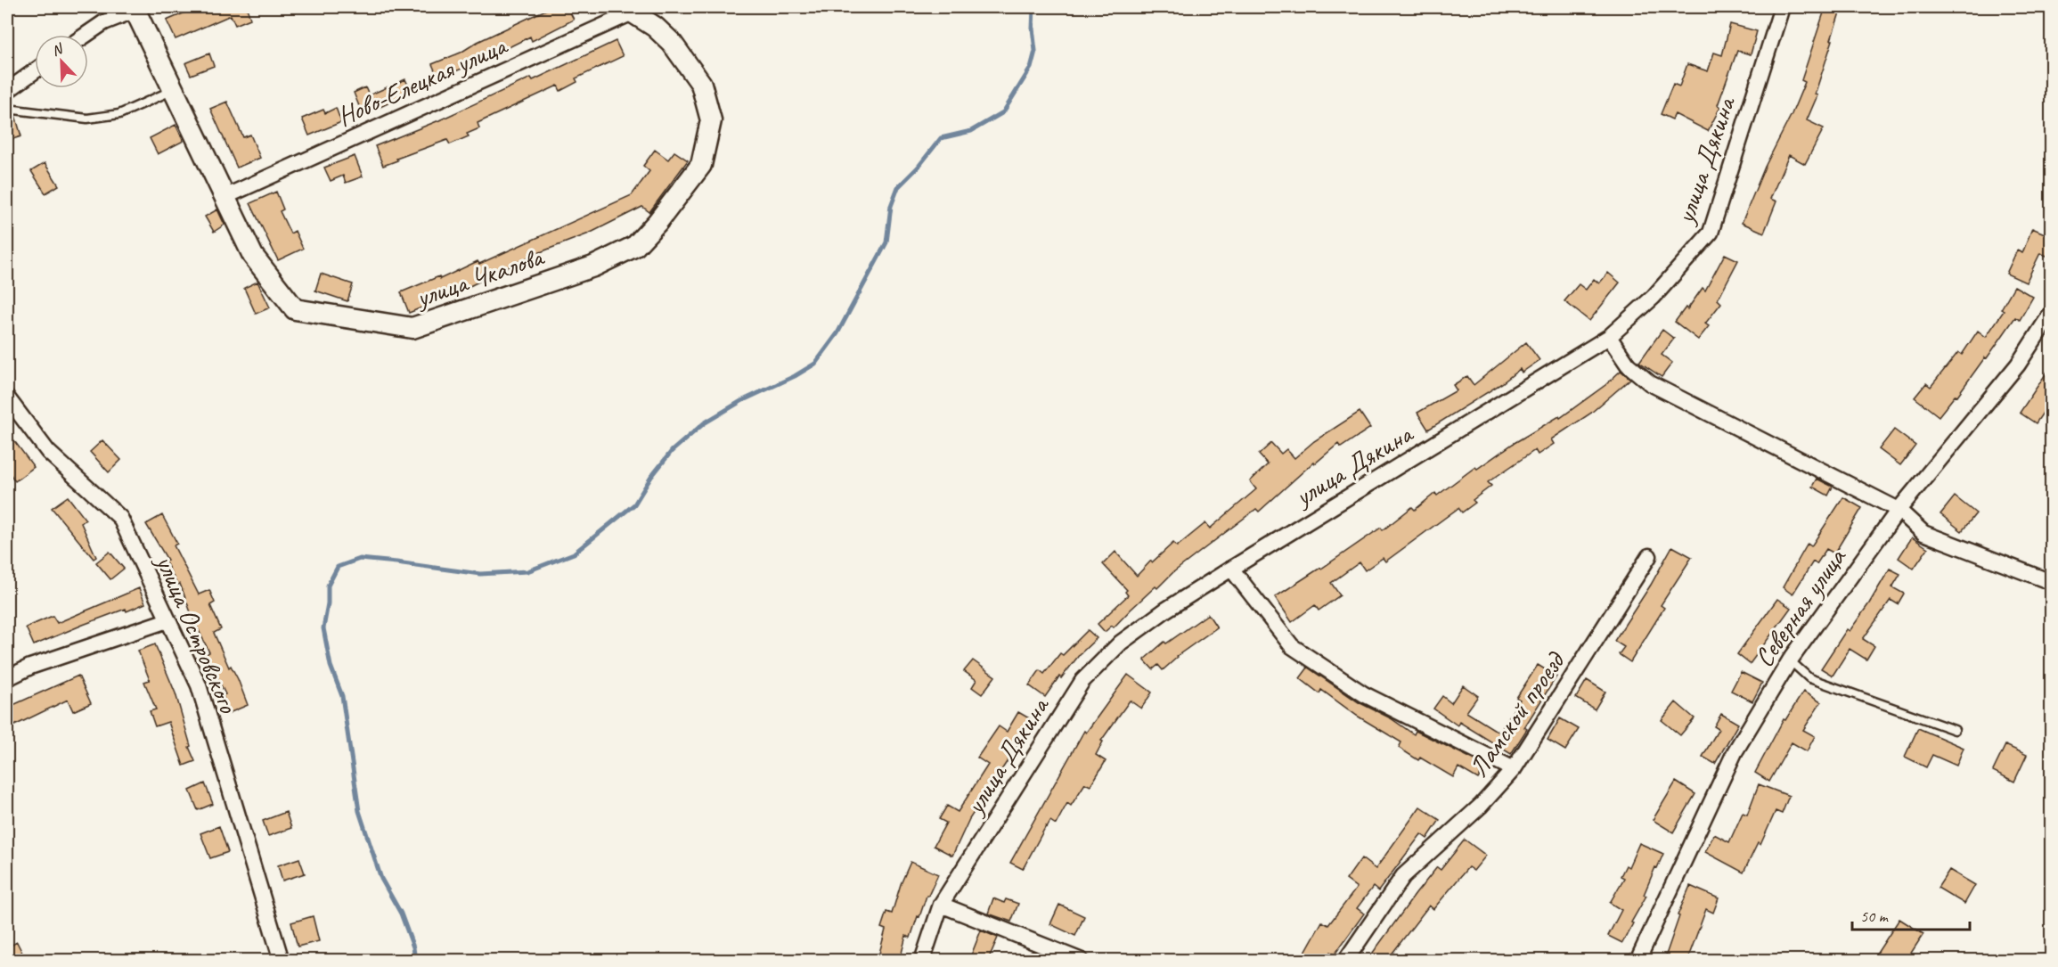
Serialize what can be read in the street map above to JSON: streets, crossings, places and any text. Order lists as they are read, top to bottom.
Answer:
{
  "streets": {
    "street": [
      "Ново-Елецкая улица",
      "улица Дякина",
      "улица Чкалова",
      "Северная улица",
      "улица Островского",
      "Ламской проезд"
    ]
  },
  "crossings": [
    ["Ново-Елецкая улица", "улица Чкалова"]
  ],
  "scale_bar": "50 m",
  "north": "top left"
}
